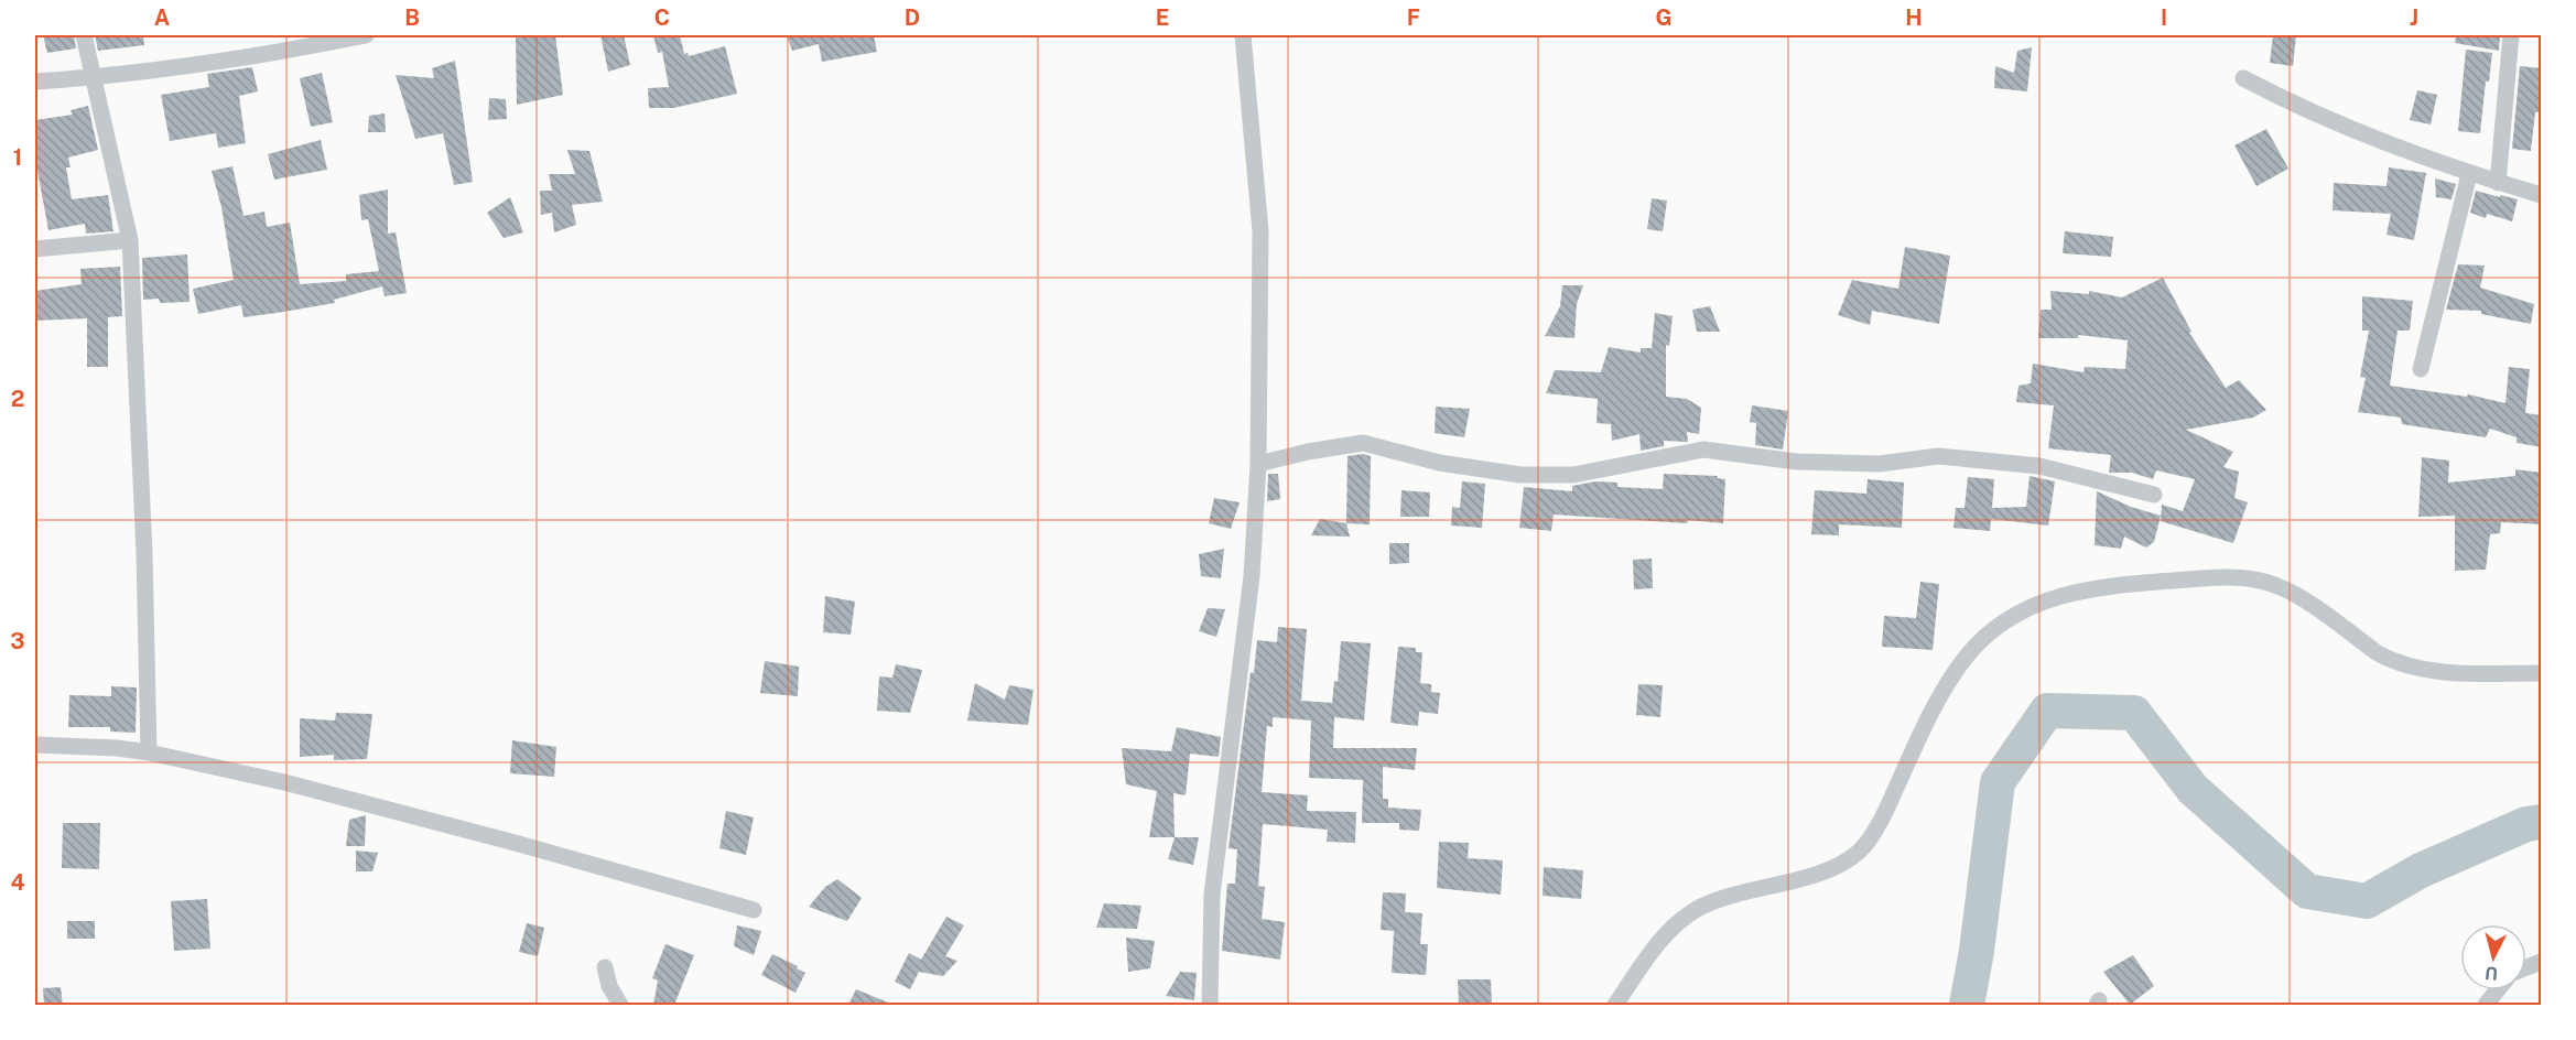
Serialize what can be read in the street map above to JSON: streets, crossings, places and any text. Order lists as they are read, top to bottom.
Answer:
{
  "north": "bottom",
  "grid": {
    "columns": [
      "A",
      "B",
      "C",
      "D",
      "E",
      "F",
      "G",
      "H",
      "I",
      "J"
    ],
    "rows": [
      "1",
      "2",
      "3",
      "4"
    ]
  }
}
